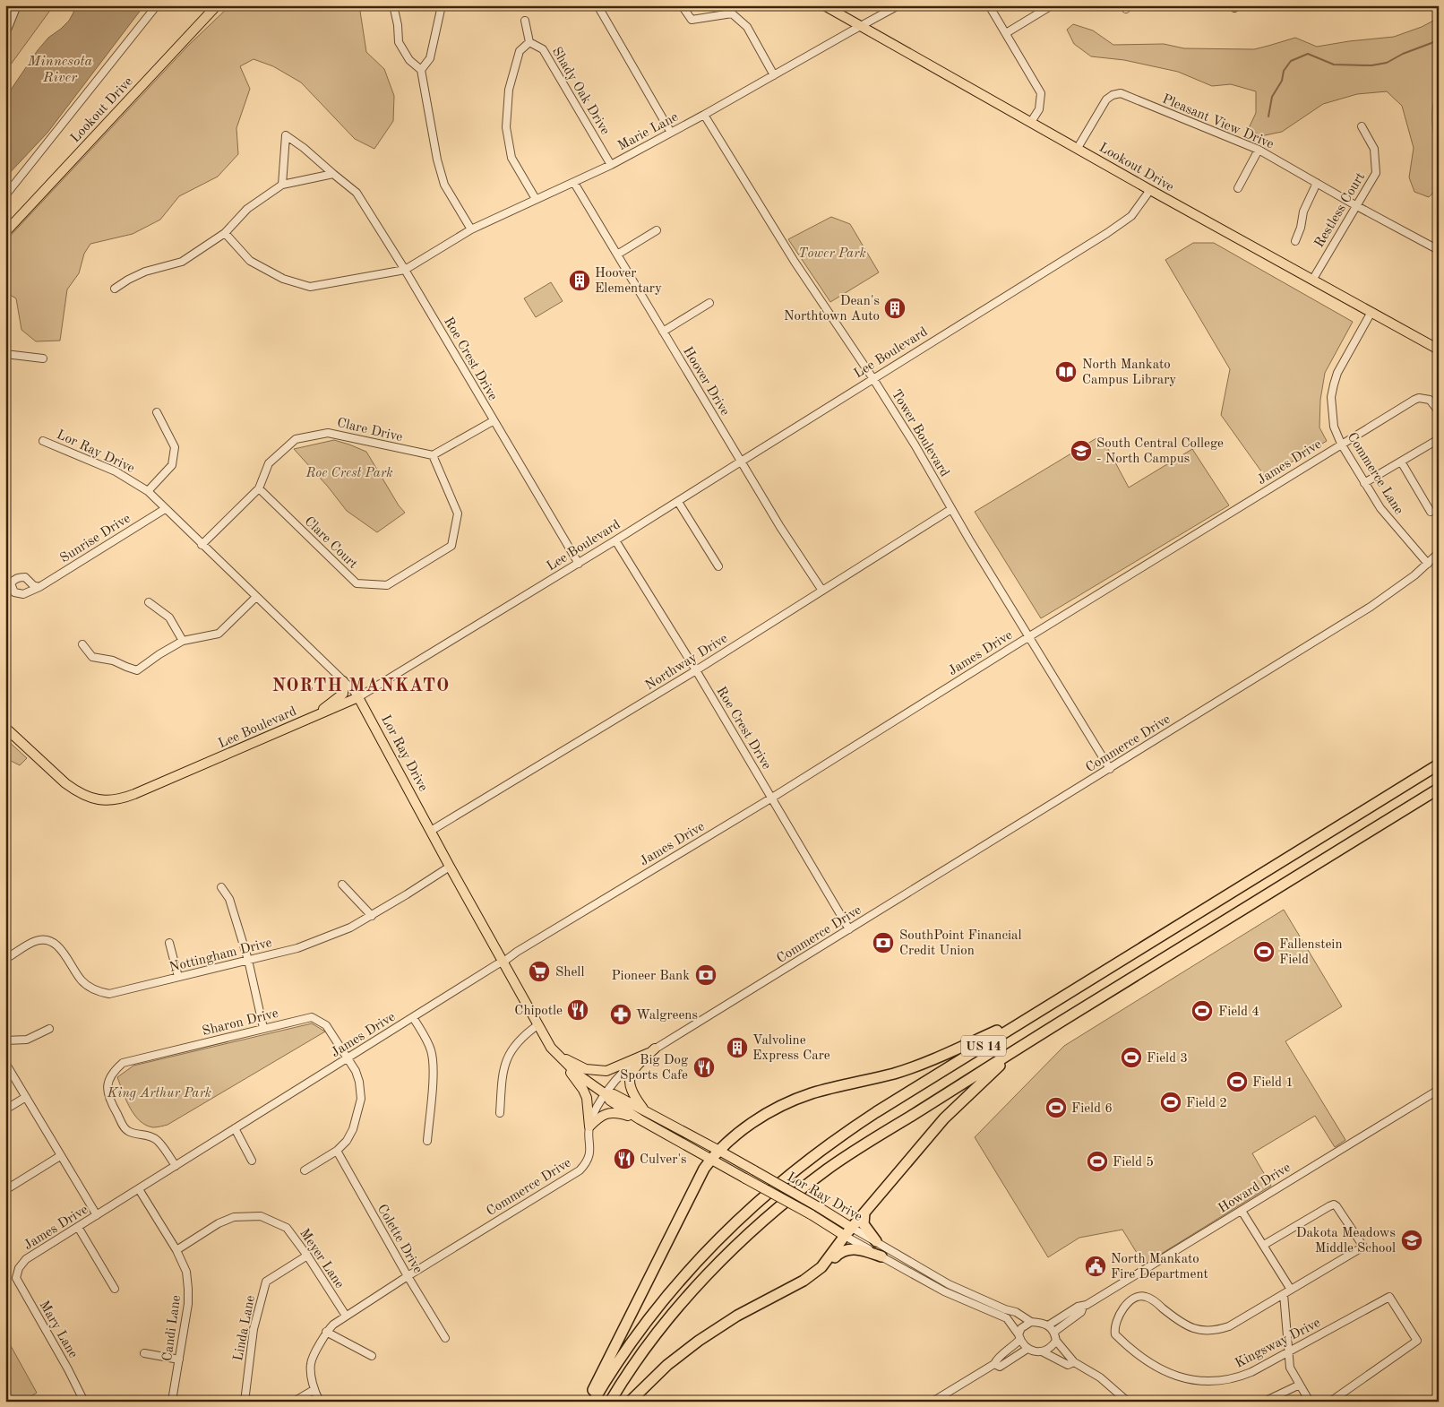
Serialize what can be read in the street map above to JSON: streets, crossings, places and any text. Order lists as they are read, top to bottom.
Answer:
{
  "streets": {
    "highway": ["US 14"],
    "main road": ["Lookout Drive", "Lee Boulevard", "Lor Ray Drive"],
    "street": [
      "Shady Oak Drive",
      "Pleasant View Drive",
      "Marie Lane",
      "Restless Court",
      "Roe Crest Drive",
      "Hoover Drive",
      "Clare Drive",
      "Tower Boulevard",
      "James Drive",
      "Commerce Lane",
      "Sunrise Drive",
      "Clare Court",
      "Northway Drive",
      "Commerce Drive",
      "Nottingham Drive",
      "Sharon Drive",
      "Howard Drive",
      "Colette Drive",
      "Meyer Lane",
      "Candi Lane",
      "Linda Lane",
      "Mary Lane",
      "Kingsway Drive"
    ]
  },
  "crossings": [
    ["Shady Oak Drive", "Marie Lane"],
    ["Lookout Drive", "Pleasant View Drive"],
    ["Lookout Drive", "Marie Lane"],
    ["Lookout Drive", "Restless Court"],
    ["Lookout Drive", "Lee Boulevard"],
    ["Lookout Drive", "Commerce Lane"],
    ["Pleasant View Drive", "Restless Court"],
    ["Marie Lane", "Roe Crest Drive"],
    ["Marie Lane", "Hoover Drive"],
    ["Marie Lane", "Tower Boulevard"],
    ["Lee Boulevard", "Roe Crest Drive"],
    ["Lee Boulevard", "Hoover Drive"],
    ["Lee Boulevard", "Tower Boulevard"],
    ["Lee Boulevard", "Lor Ray Drive"],
    ["Roe Crest Drive", "James Drive"],
    ["Roe Crest Drive", "Northway Drive"],
    ["Roe Crest Drive", "Commerce Drive"],
    ["Hoover Drive", "Northway Drive"],
    ["Clare Drive", "Lor Ray Drive"],
    ["Clare Drive", "Clare Court"],
    ["Tower Boulevard", "James Drive"],
    ["Tower Boulevard", "Northway Drive"],
    ["Tower Boulevard", "Commerce Drive"],
    ["Lor Ray Drive", "James Drive"],
    ["Lor Ray Drive", "Sunrise Drive"],
    ["Lor Ray Drive", "Northway Drive"],
    ["Lor Ray Drive", "Commerce Drive"],
    ["Lor Ray Drive", "Nottingham Drive"],
    ["Lor Ray Drive", "Howard Drive"],
    ["James Drive", "Commerce Lane"],
    ["James Drive", "Sharon Drive"],
    ["James Drive", "Candi Lane"],
    ["James Drive", "Mary Lane"],
    ["Commerce Lane", "Commerce Drive"],
    ["Commerce Drive", "Colette Drive"],
    ["Commerce Drive", "Meyer Lane"],
    ["Sharon Drive", "Colette Drive"],
    ["Meyer Lane", "Candi Lane"],
    ["Meyer Lane", "Linda Lane"]
  ],
  "districts": ["NORTH MANKATO"],
  "water": ["Minnesota River"],
  "parks": ["Tower Park", "Roe Crest Park", "King Arthur Park"],
  "places": {
    "building": ["Hoover Elementary", "Dean's Northtown Auto", "Valvoline Express Care"],
    "library": ["North Mankato Campus Library"],
    "school or university": ["South Central College - North Campus", "Dakota Meadows Middle School"],
    "bank": ["SouthPoint Financial Credit Union", "Pioneer Bank"],
    "sports": [
      "Fallenstein Field",
      "Field 4",
      "Field 3",
      "Field 1",
      "Field 2",
      "Field 6",
      "Field 5"
    ],
    "supermarket": ["Shell"],
    "restaurant": ["Chipotle", "Big Dog Sports Cafe", "Culver's"],
    "pharmacy": ["Walgreens"],
    "public building": ["North Mankato Fire Department"]
  }
}
